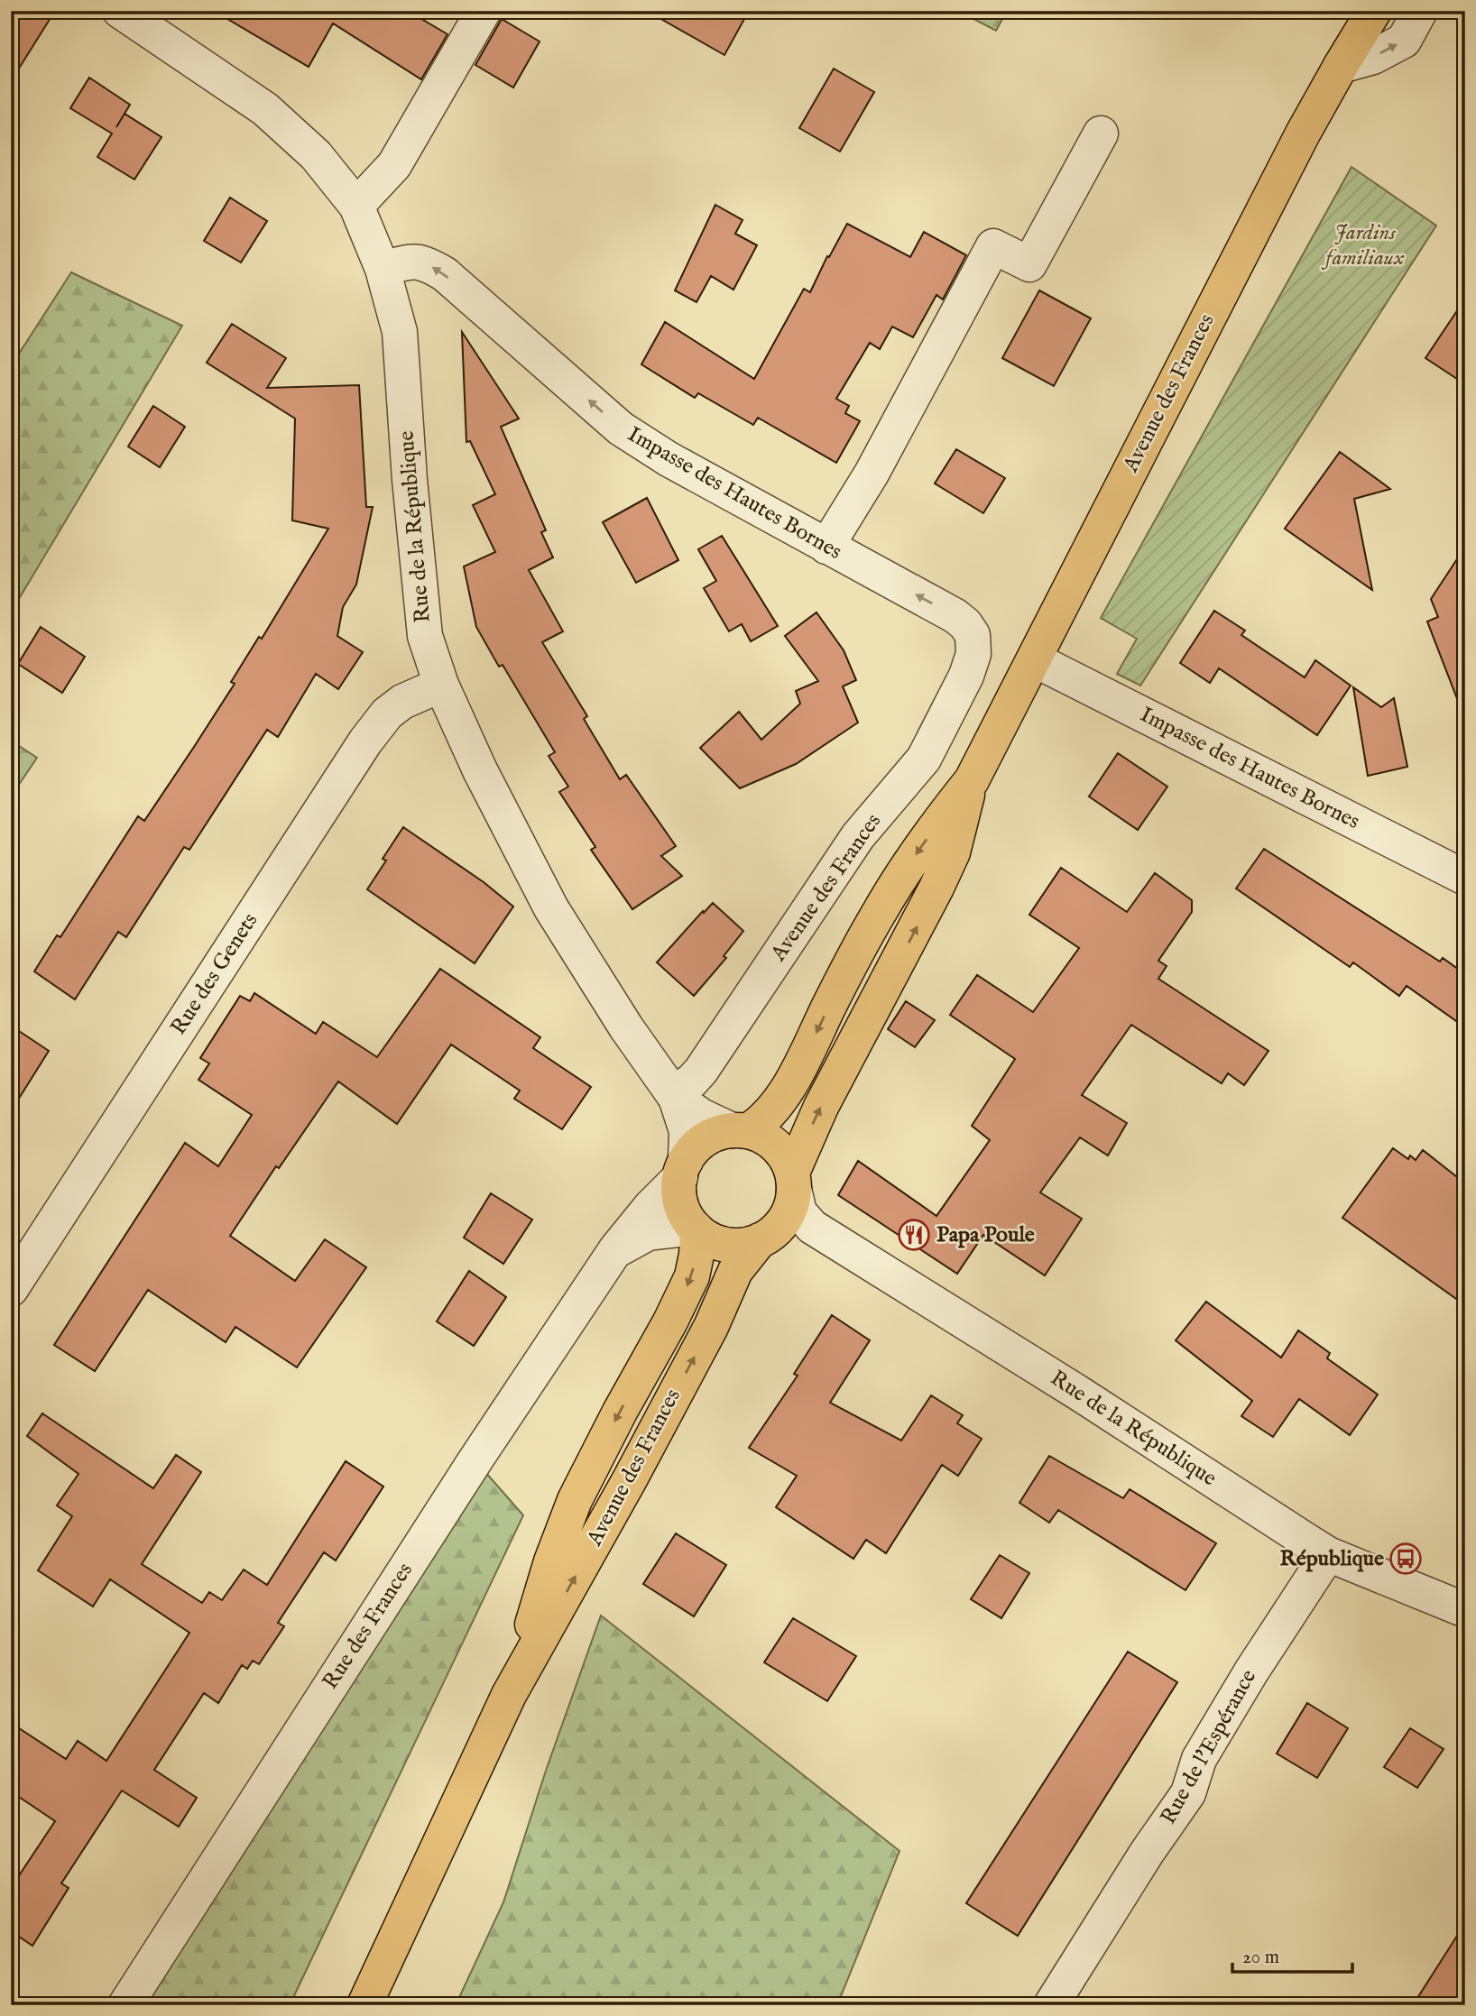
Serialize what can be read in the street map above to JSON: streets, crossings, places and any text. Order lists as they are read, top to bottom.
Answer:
{
  "streets": {
    "main road": ["Avenue des Frances"],
    "street": [
      "Impasse des Hautes Bornes",
      "Rue de la République",
      "Rue des Genets",
      "Rue des Frances",
      "Rue de l'Espérance"
    ]
  },
  "crossings": [
    ["Avenue des Frances", "Impasse des Hautes Bornes"],
    ["Avenue des Frances", "Rue de la République"],
    ["Avenue des Frances", "Rue des Frances"],
    ["Impasse des Hautes Bornes", "Rue de la République"],
    ["Rue de la République", "Rue des Genets"],
    ["Rue de la République", "Rue des Frances"],
    ["Rue de la République", "Rue de l'Espérance"]
  ],
  "one_way": ["Impasse des Hautes Bornes"],
  "parks": ["Jardins familiaux"],
  "places": {
    "restaurant": ["Papa Poule"],
    "bus stop": ["République"]
  },
  "scale_bar": "20 m"
}
